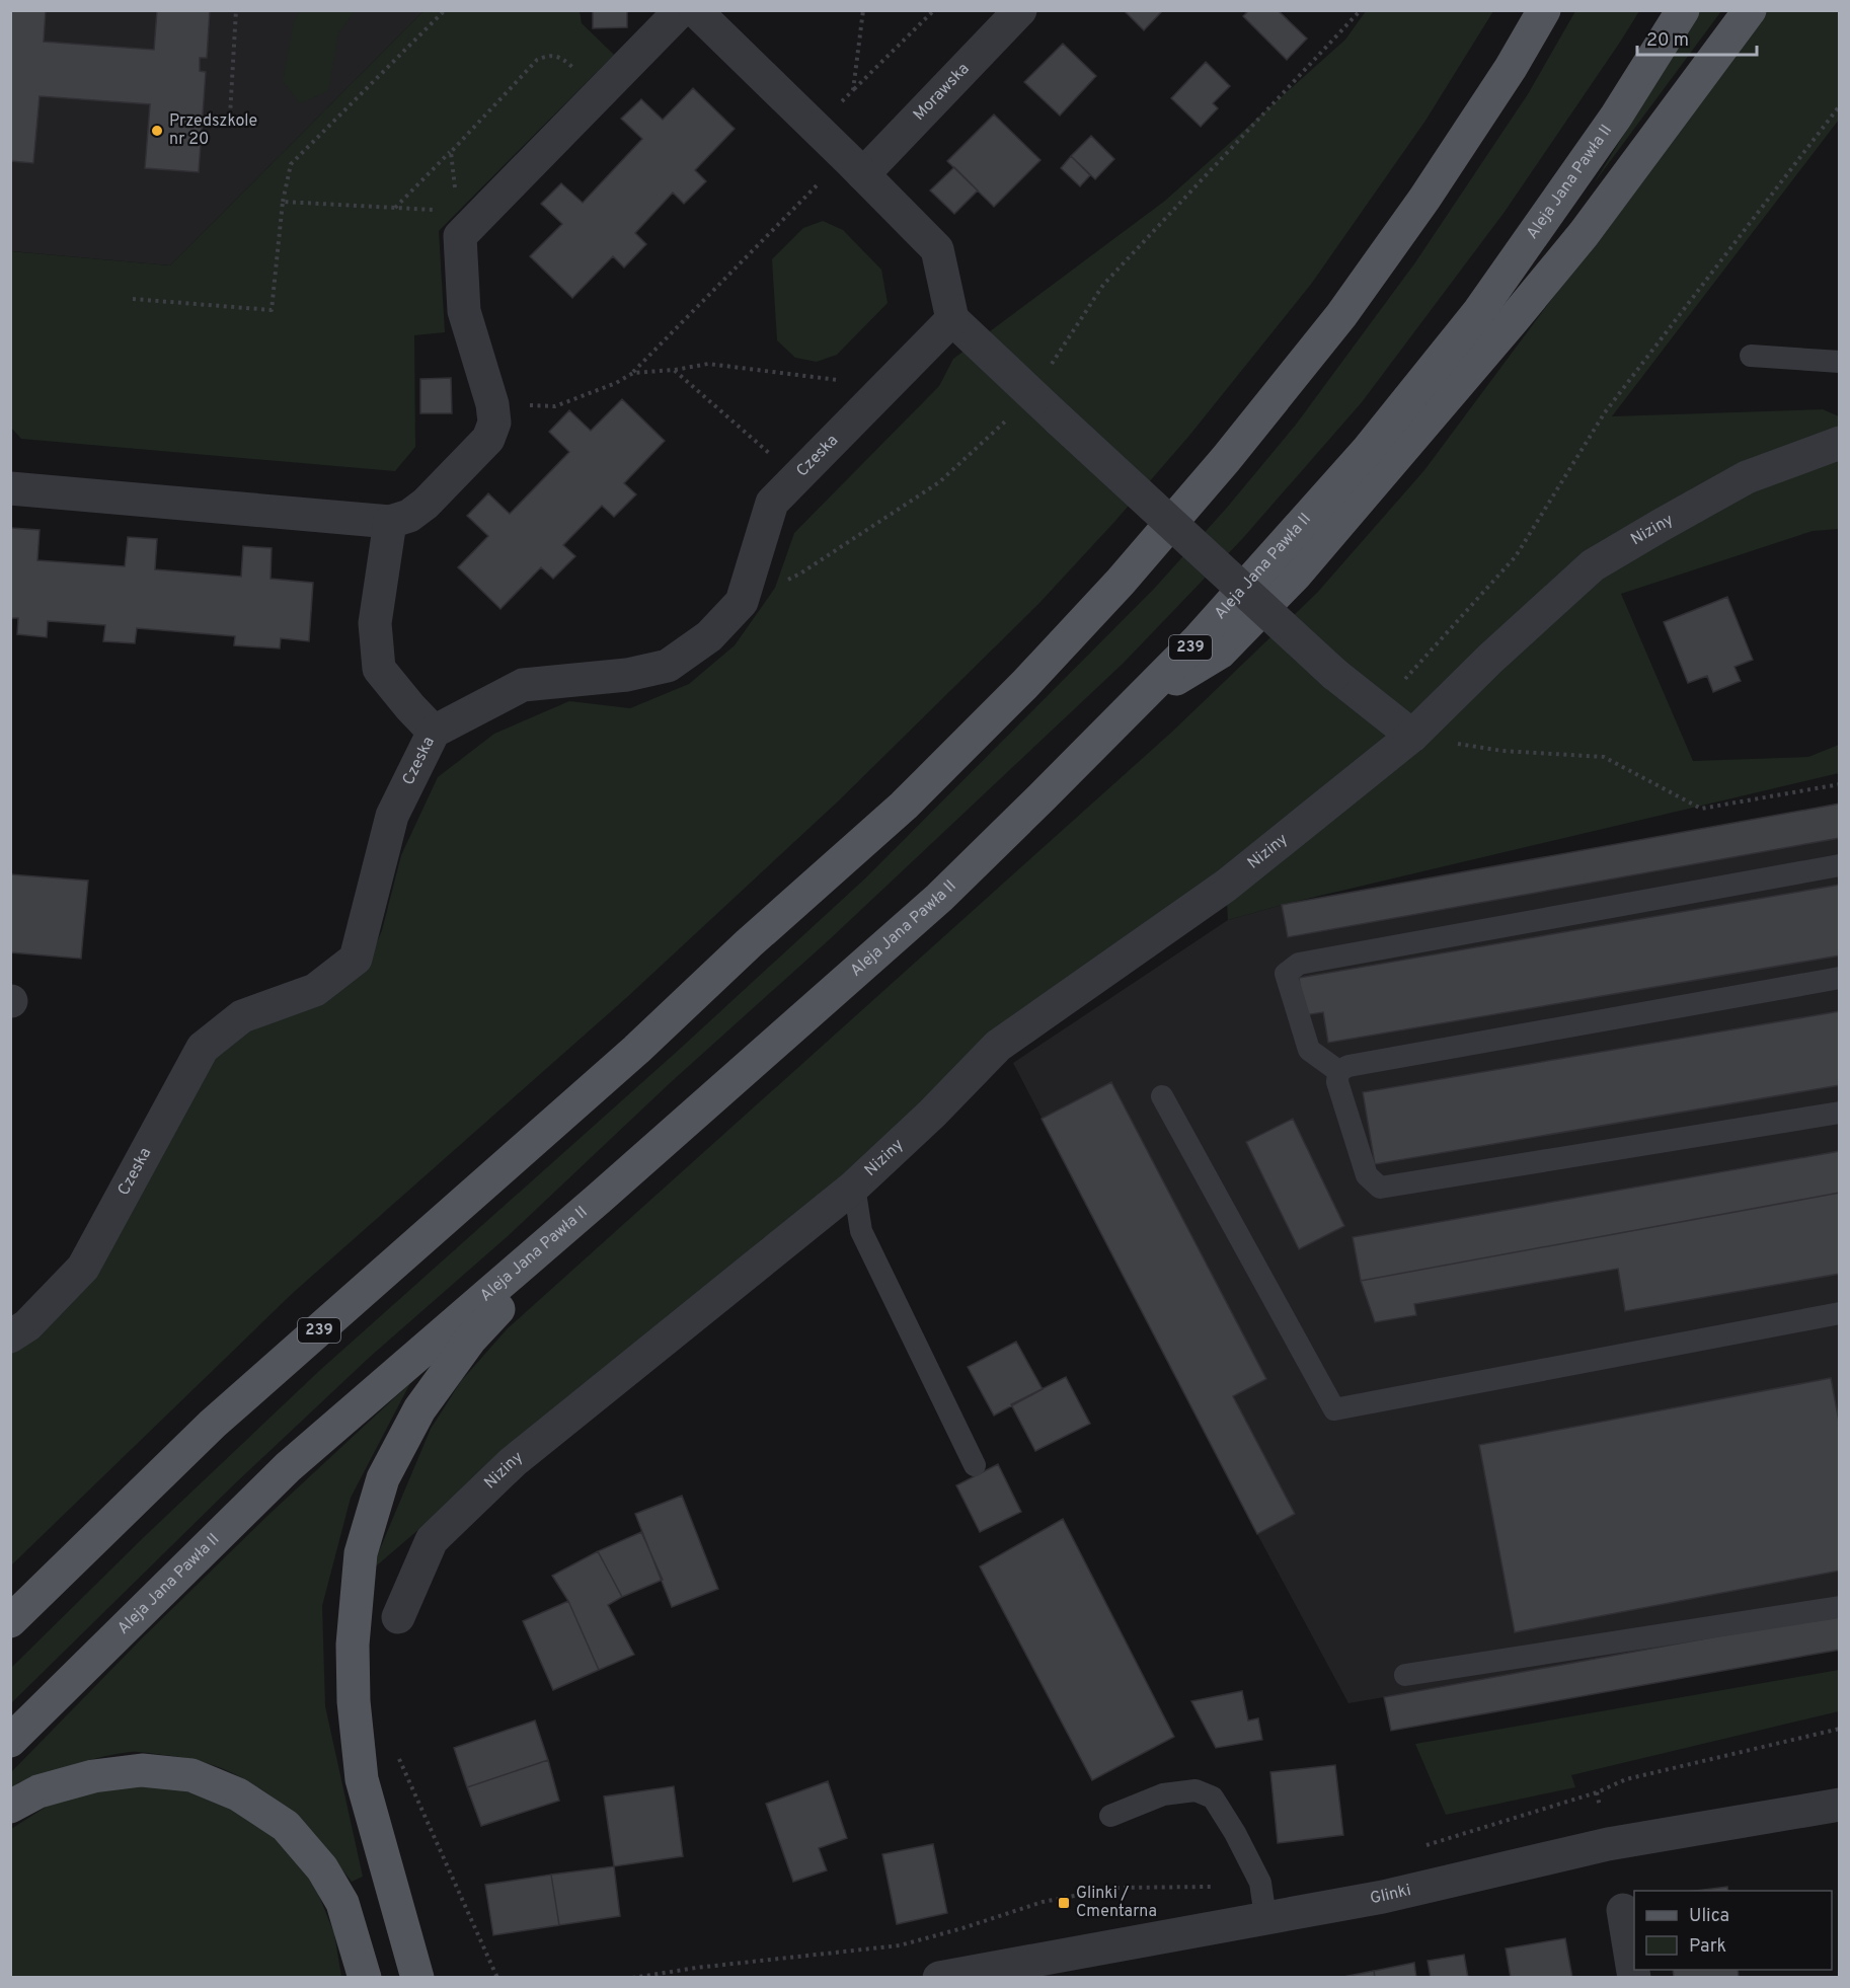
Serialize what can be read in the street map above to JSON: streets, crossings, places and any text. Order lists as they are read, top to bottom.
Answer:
{
  "streets": {
    "main road": ["Aleja Jana Pawła II", "239"],
    "street": [
      "Morawska",
      "Czeska",
      "Niziny",
      "Glinki"
    ]
  },
  "places": {
    "other": ["Przedszkole nr 20"],
    "transit": ["Glinki / Cmentarna"]
  },
  "legend": ["Ulica", "Park"],
  "scale_bar": "20 m"
}
